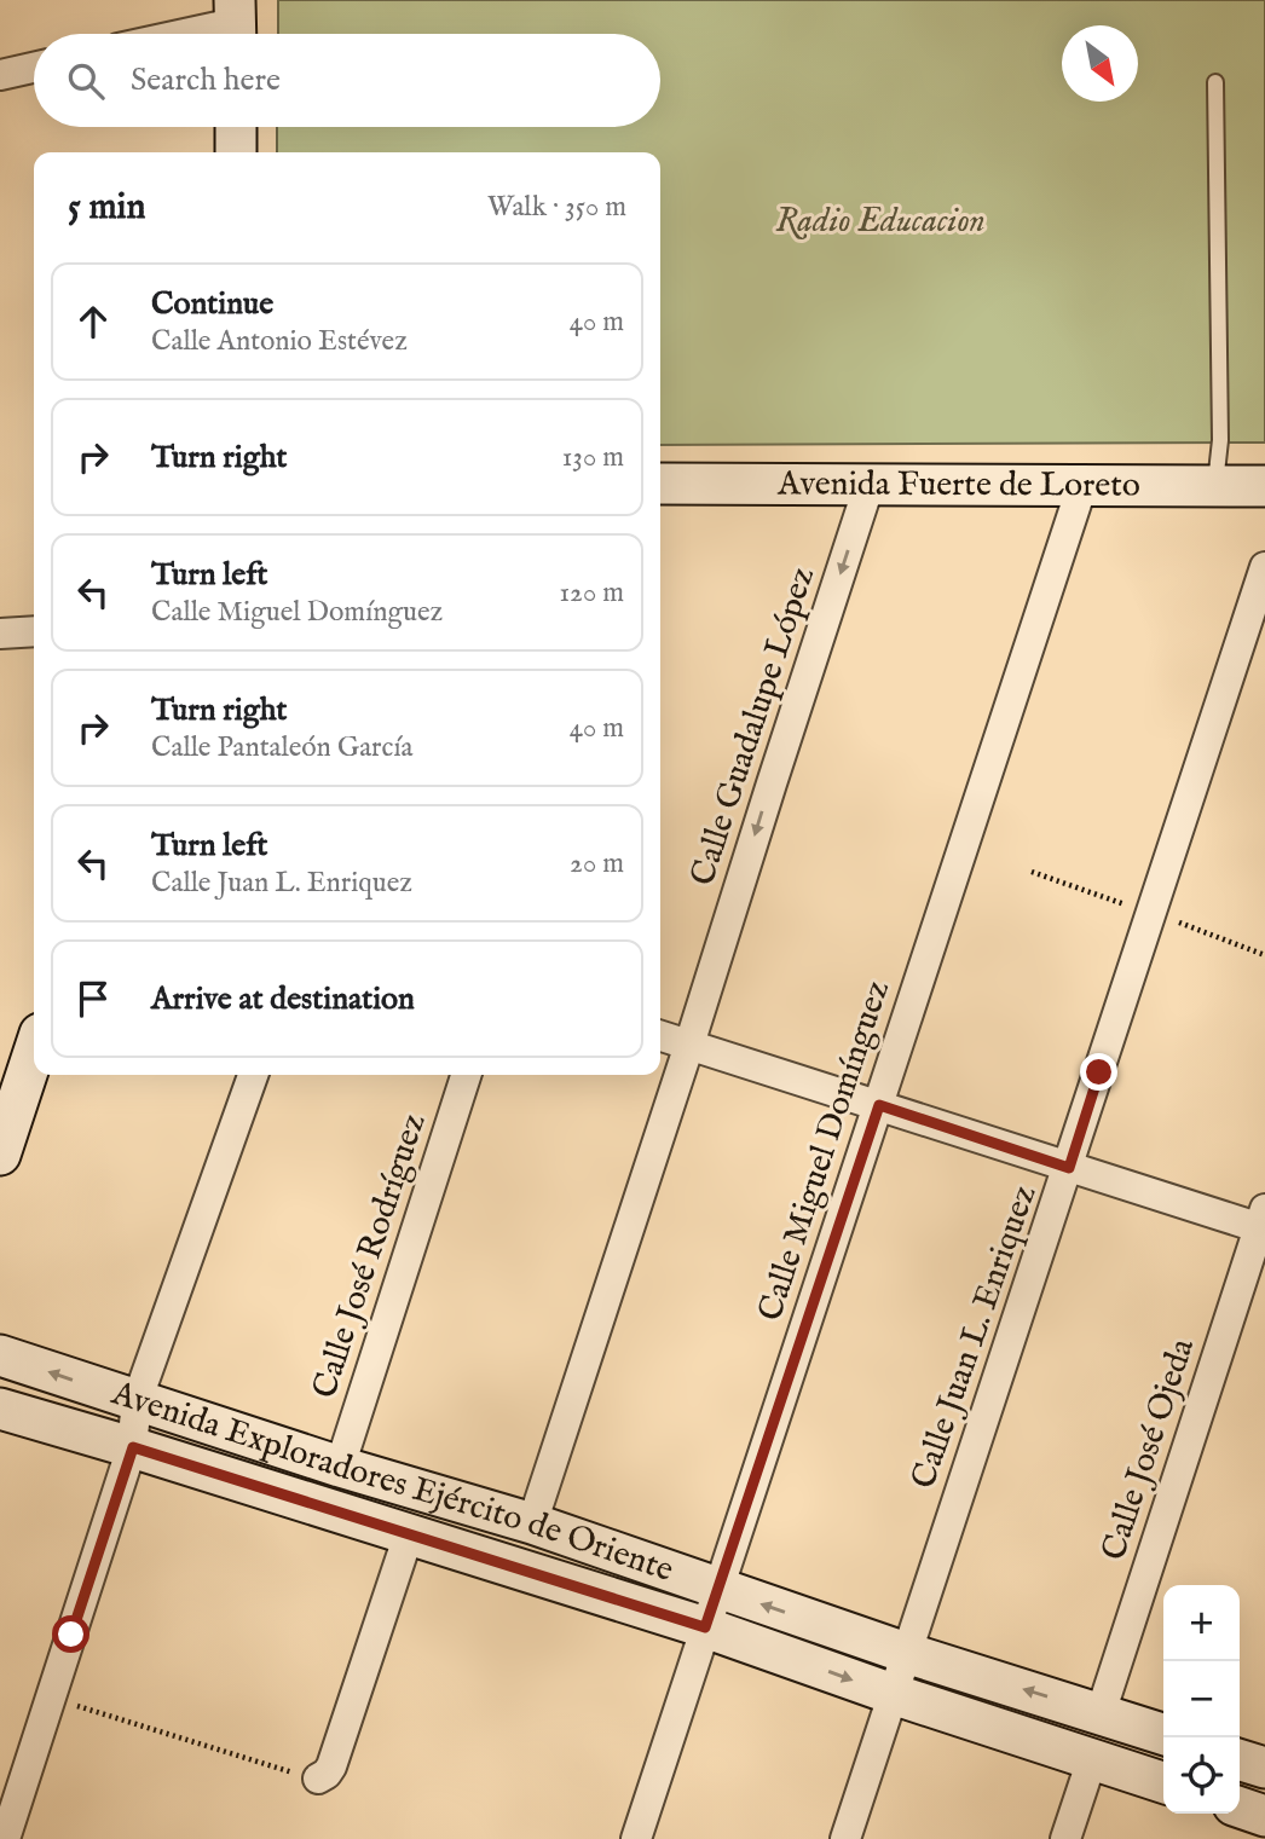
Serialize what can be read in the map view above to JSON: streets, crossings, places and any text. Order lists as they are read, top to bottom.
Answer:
{
  "streets": {
    "street": [
      "Avenida Fuerte de Loreto",
      "Calle Guadalupe López",
      "Calle Miguel Domínguez",
      "Calle José Rodríguez",
      "Calle Juan L. Enriquez",
      "Calle José Ojeda",
      "Avenida Exploradores Ejército de Oriente"
    ]
  },
  "crossings": [
    ["Avenida Fuerte de Loreto", "Calle Guadalupe López"],
    ["Avenida Fuerte de Loreto", "Calle Miguel Domínguez"],
    ["Calle Guadalupe López", "Avenida Exploradores Ejército de Oriente"],
    ["Calle Miguel Domínguez", "Avenida Exploradores Ejército de Oriente"],
    ["Calle José Rodríguez", "Avenida Exploradores Ejército de Oriente"],
    ["Calle Juan L. Enriquez", "Avenida Exploradores Ejército de Oriente"],
    ["Calle José Ojeda", "Avenida Exploradores Ejército de Oriente"]
  ],
  "one_way": ["Calle Guadalupe López"],
  "parks": ["Radio Educacion"],
  "north": "bottom right",
  "page": {
    "search": "Search here",
    "heading": ["5 min", "Walk · 350 m"],
    "list": [
      ["Continue", "Calle Antonio Estévez", "40 m"],
      ["Turn right", "130 m"],
      ["Turn left", "Calle Miguel Domínguez", "120 m"],
      ["Turn right", "Calle Pantaleón García", "40 m"],
      ["Turn left", "Calle Juan L. Enriquez", "20 m"],
      "Arrive at destination"
    ],
    "map_buttons": ["+", "−"]
  }
}
